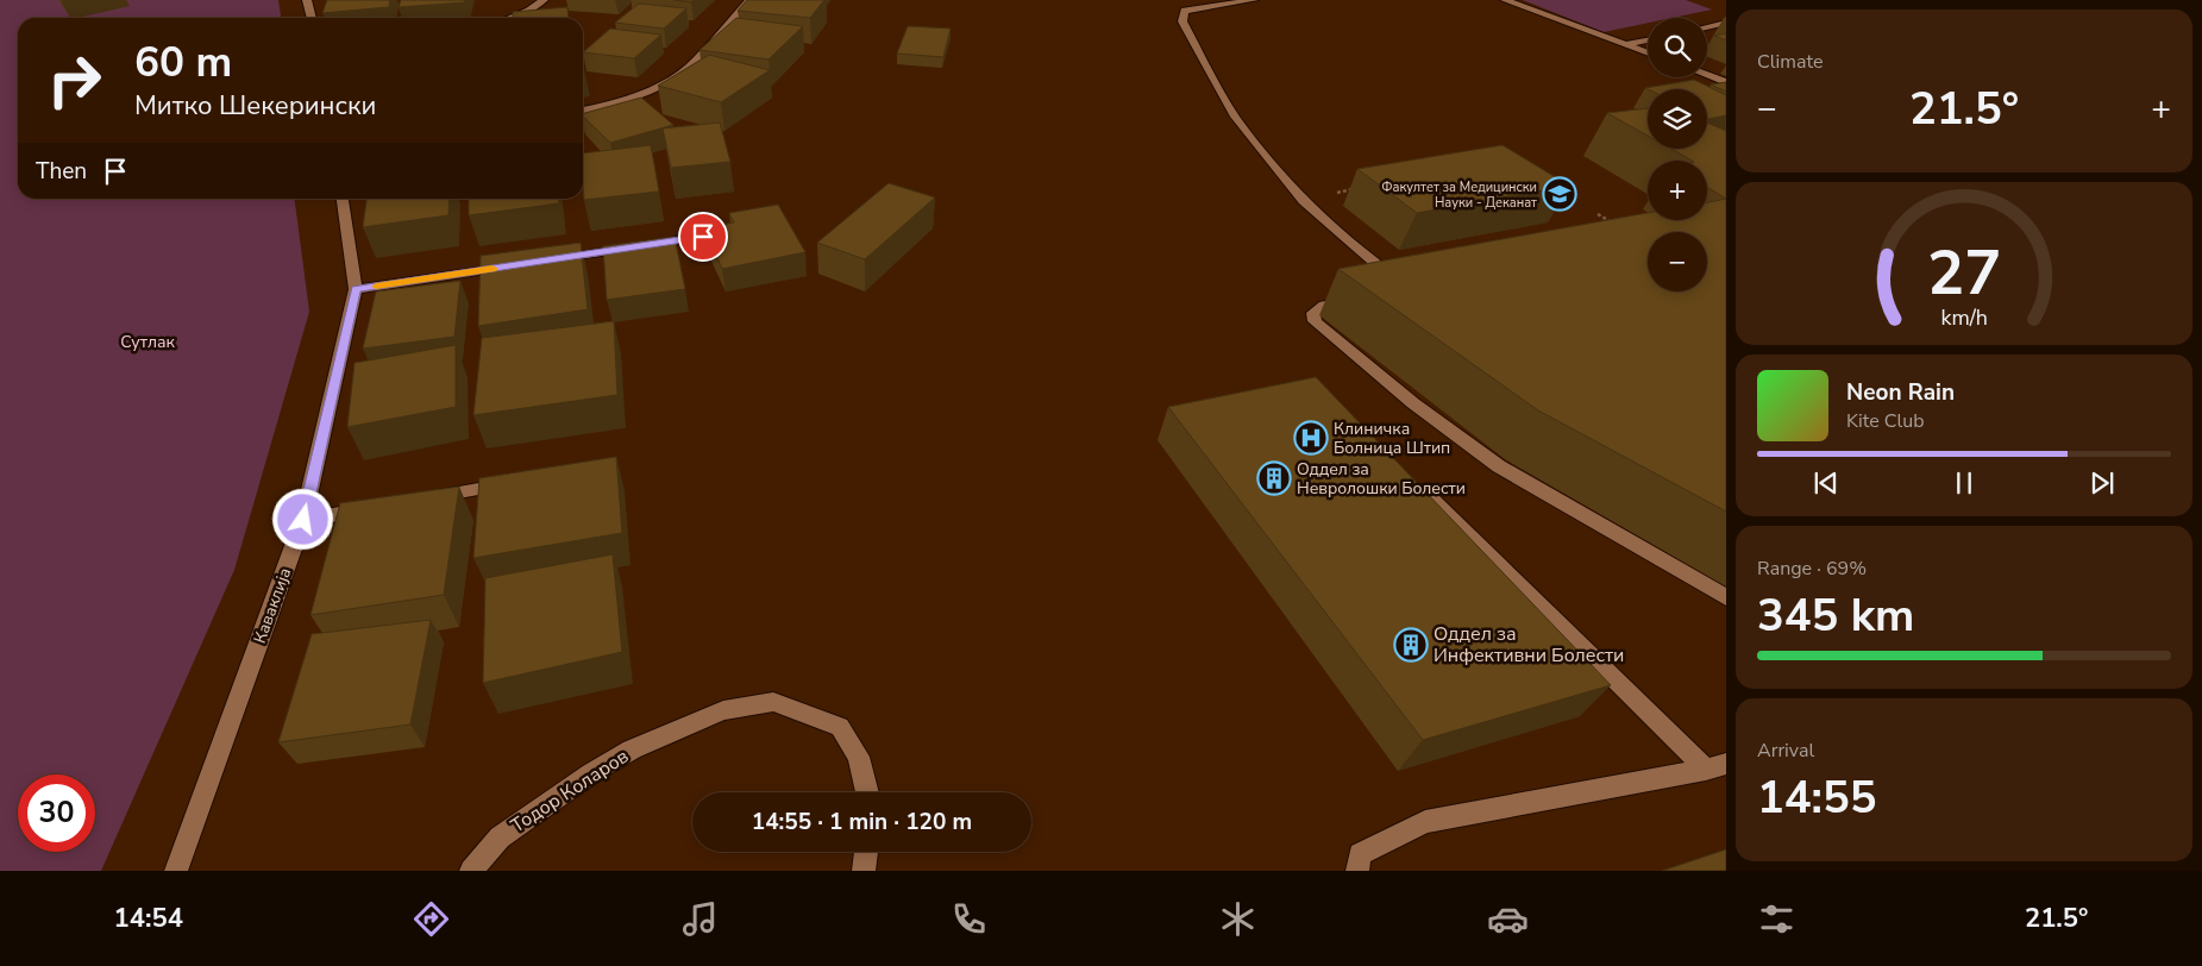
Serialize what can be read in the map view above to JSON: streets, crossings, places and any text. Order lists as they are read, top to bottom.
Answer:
{
  "streets": {
    "street": ["Каваклија", "Тодор Коларов"]
  },
  "parks": ["Сутлак"],
  "places": {
    "school or university": ["Факултет за Медицински Науки - Деканат"],
    "hospital": ["Клиничка Болница Штип"],
    "building": ["Оддел за Невролошки Болести", "Оддел за Инфективни Болести"]
  },
  "page": {
    "tile": [
      "Climate",
      ["Range · 69%", "345 km"],
      ["Arrival", "14:55"]
    ],
    "map_buttons": ["+", "−"],
    "turn": ["60 m", "Митко Шекерински"],
    "heat": ["−", "21.5°", "+"],
    "then": "Then",
    "song": ["Neon Rain", "Kite Club"],
    "limit": "30",
    "trip": "14:55 · 1 min · 120 m",
    "tabs": ["14:54", "21.5°"],
    "gauge": ["27", "km/h"]
  }
}
